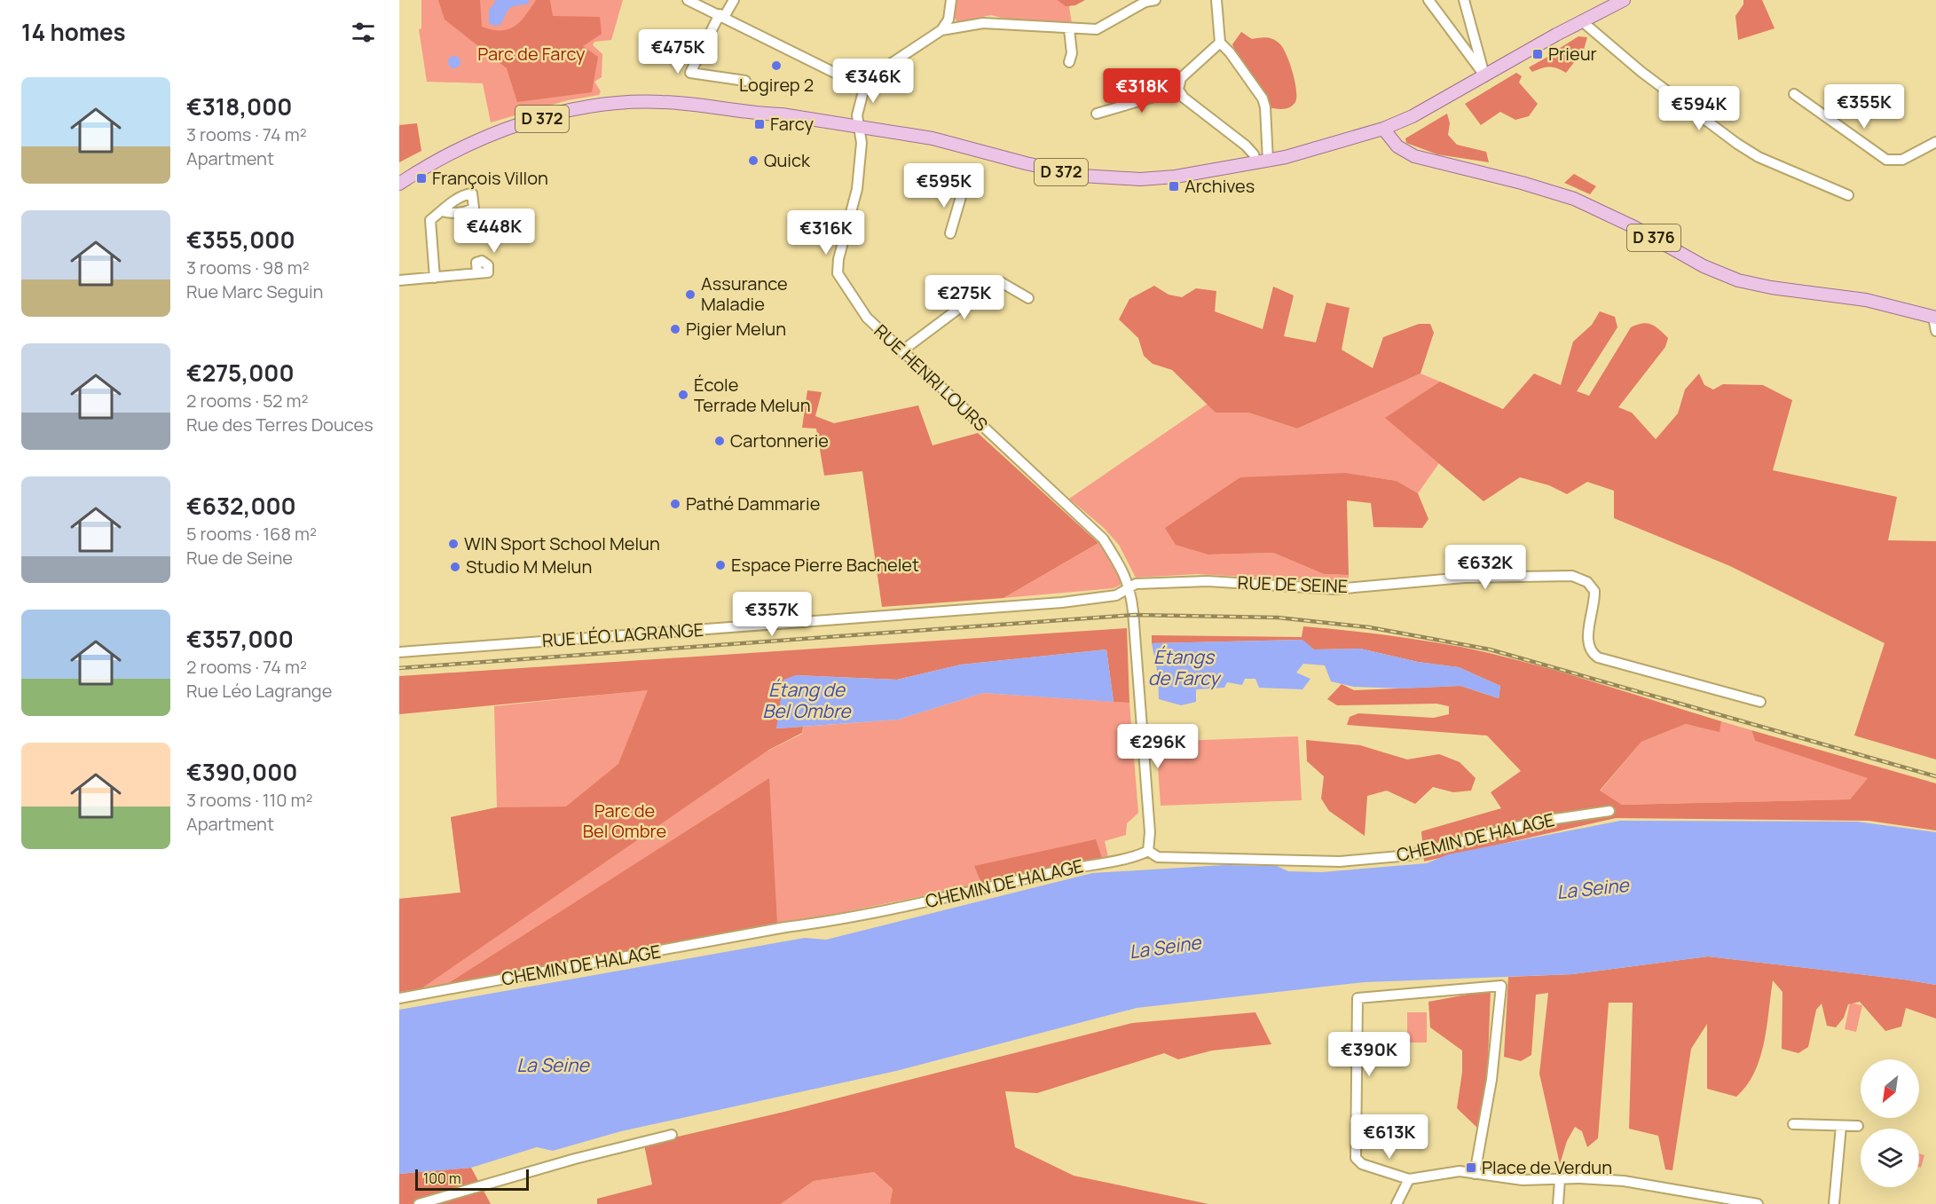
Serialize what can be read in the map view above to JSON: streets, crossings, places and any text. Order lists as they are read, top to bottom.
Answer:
{
  "streets": {
    "main road": ["D 372", "D 376"],
    "street": [
      "RUE HENRI LOURS",
      "RUE DE SEINE",
      "RUE LÉO LAGRANGE",
      "CHEMIN DE HALAGE"
    ]
  },
  "crossings": [
    ["D 372", "D 376"],
    ["D 372", "RUE HENRI LOURS"],
    ["RUE HENRI LOURS", "RUE DE SEINE"],
    ["RUE HENRI LOURS", "RUE LÉO LAGRANGE"],
    ["RUE DE SEINE", "RUE LÉO LAGRANGE"]
  ],
  "water": ["Étangs de Farcy", "Étang de Bel Ombre", "La Seine"],
  "parks": ["Parc de Farcy", "Parc de Bel Ombre"],
  "places": {
    "transit": [
      "Prieur",
      "Farcy",
      "François Villon",
      "Archives",
      "Place de Verdun"
    ],
    "other": [
      "Logirep 2",
      "Quick",
      "Assurance Maladie",
      "Pigier Melun",
      "École Terrade Melun",
      "Cartonnerie",
      "Pathé Dammarie",
      "WIN Sport School Melun",
      "Espace Pierre Bachelet",
      "Studio M Melun"
    ]
  },
  "scale_bar": "100 m",
  "north": "bottom left",
  "page": {
    "heading": "14 homes",
    "price": [
      "€475K",
      "€346K",
      "€318K",
      "€355K",
      "€594K",
      "€595K",
      "€448K",
      "€316K",
      "€275K",
      "€632K",
      "€357K",
      "€296K",
      "€390K",
      "€613K"
    ],
    "list": [
      {
        "name": "€318,000",
        "note": "3 rooms · 74 m² · Apartment"
      },
      {
        "name": "€355,000",
        "note": "3 rooms · 98 m² · Rue Marc Seguin"
      },
      {
        "name": "€275,000",
        "note": "2 rooms · 52 m² · Rue des Terres Douces"
      },
      {
        "name": "€632,000",
        "note": "5 rooms · 168 m² · Rue de Seine"
      },
      {
        "name": "€357,000",
        "note": "2 rooms · 74 m² · Rue Léo Lagrange"
      },
      {
        "name": "€390,000",
        "note": "3 rooms · 110 m² · Apartment"
      }
    ],
    "scale": "100 m"
  }
}
